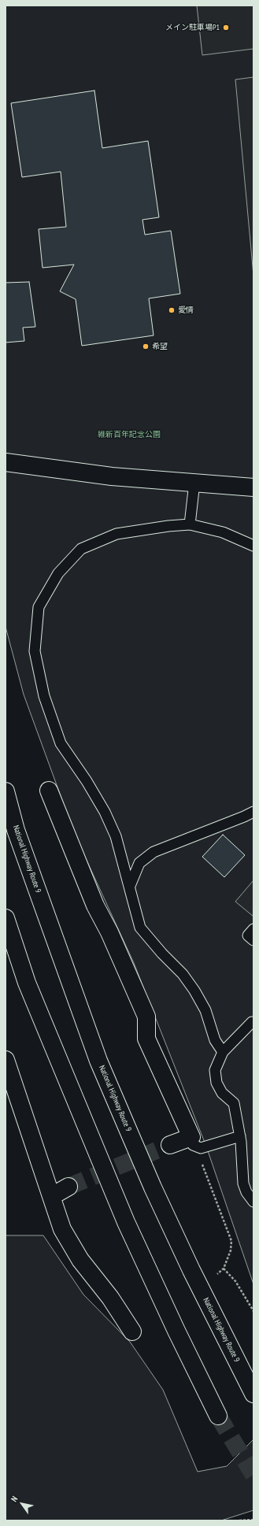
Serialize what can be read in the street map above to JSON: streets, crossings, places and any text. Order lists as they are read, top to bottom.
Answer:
{
  "streets": {
    "main road": ["National Highway Route 9"]
  },
  "parks": ["維新百年記念公園"],
  "places": ["メイン駐車場P1", "愛情", "希望"],
  "north": "top left"
}
